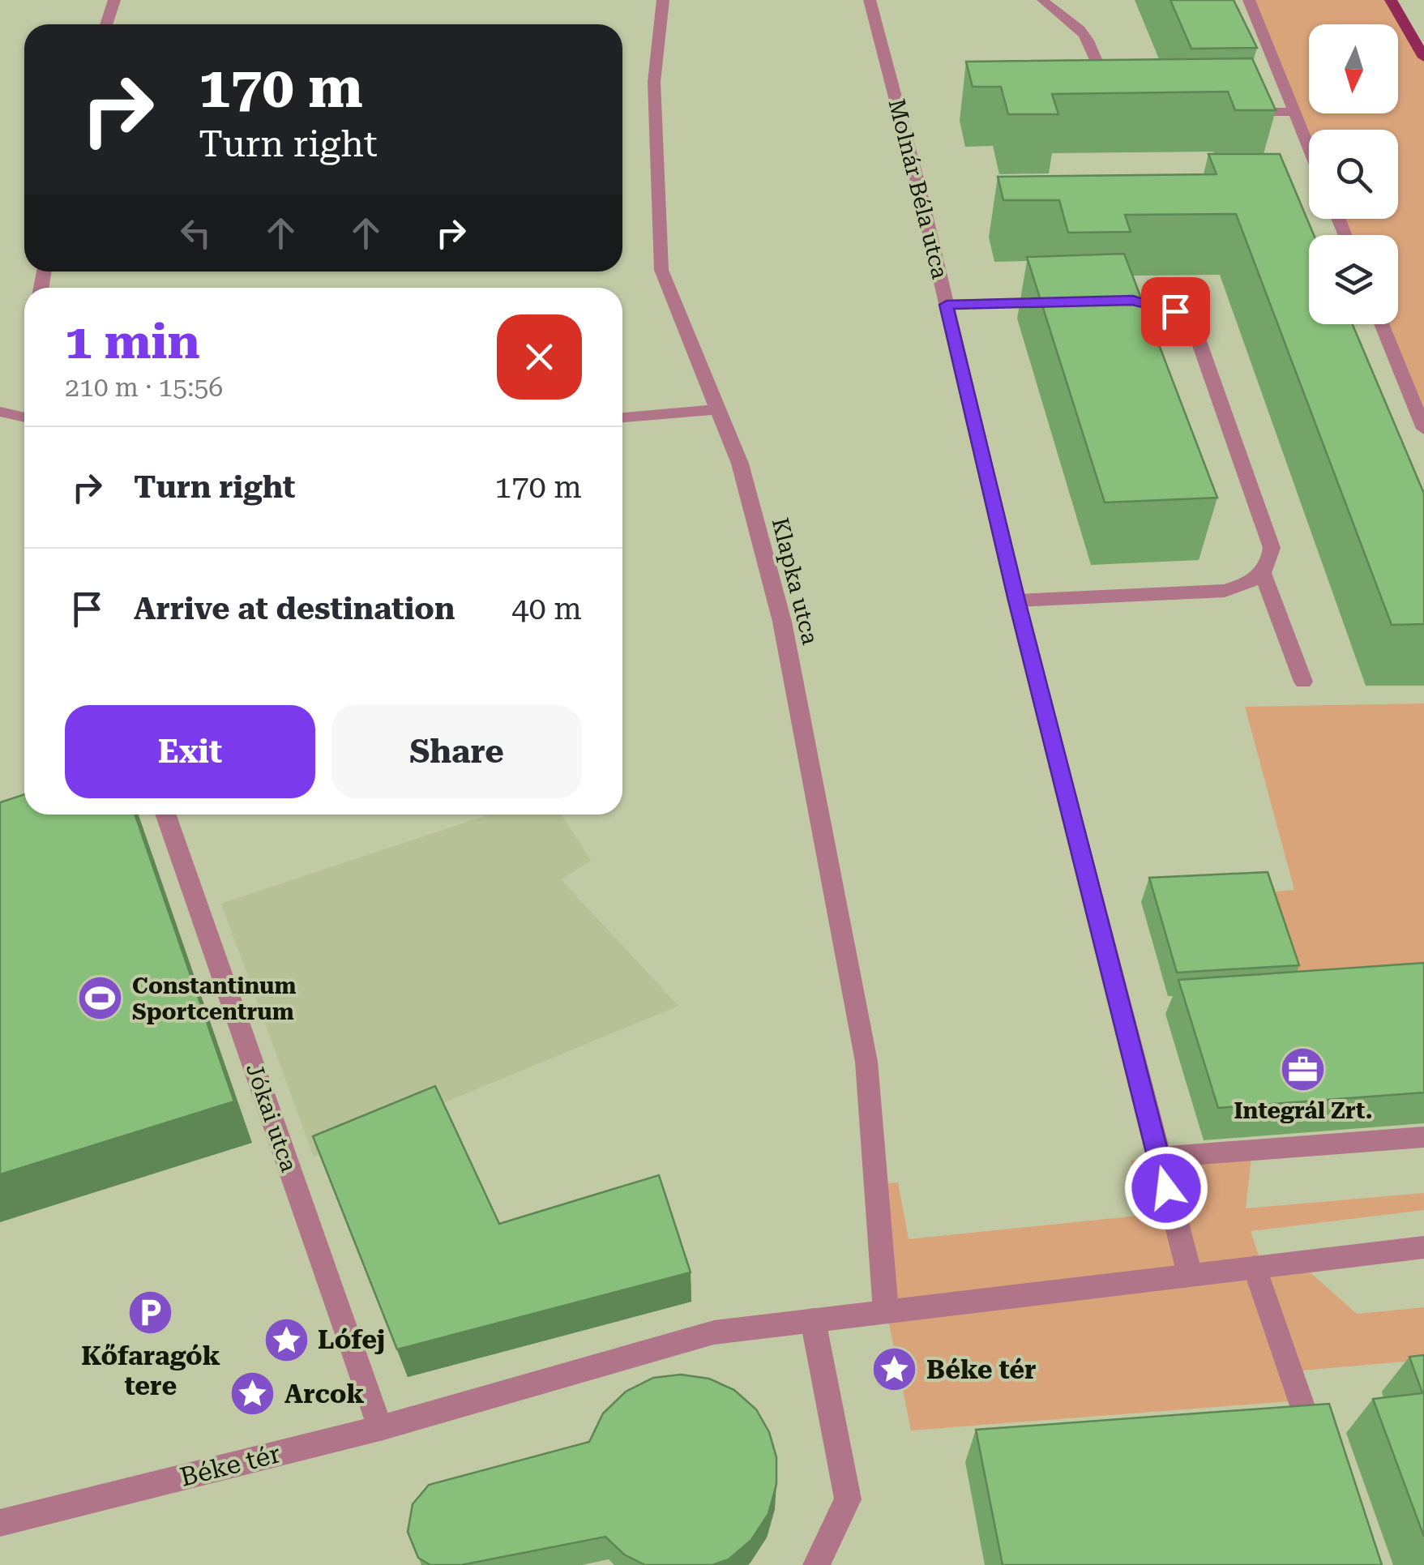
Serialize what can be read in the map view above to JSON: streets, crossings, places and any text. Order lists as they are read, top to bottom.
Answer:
{
  "streets": {
    "street": [
      "Molnár Béla utca",
      "Klapka utca",
      "Jókai utca",
      "Béke tér"
    ]
  },
  "crossings": [
    ["Molnár Béla utca", "Béke tér"],
    ["Klapka utca", "Béke tér"],
    ["Jókai utca", "Béke tér"]
  ],
  "places": {
    "sports": ["Constantinum Sportcentrum"],
    "office": ["Integrál Zrt."],
    "parking": ["Kőfaragók tere"],
    "place": ["Lófej", "Béke tér", "Arcok"]
  },
  "north": "bottom",
  "page": {
    "turn": ["170 m", "Turn right"],
    "heading": ["1 min", "210 m · 15:56"],
    "list": [
      {
        "name": "Turn right",
        "value": "170 m"
      },
      {
        "name": "Arrive at destination",
        "value": "40 m"
      }
    ],
    "buttons": ["Exit", "Share"]
  }
}
